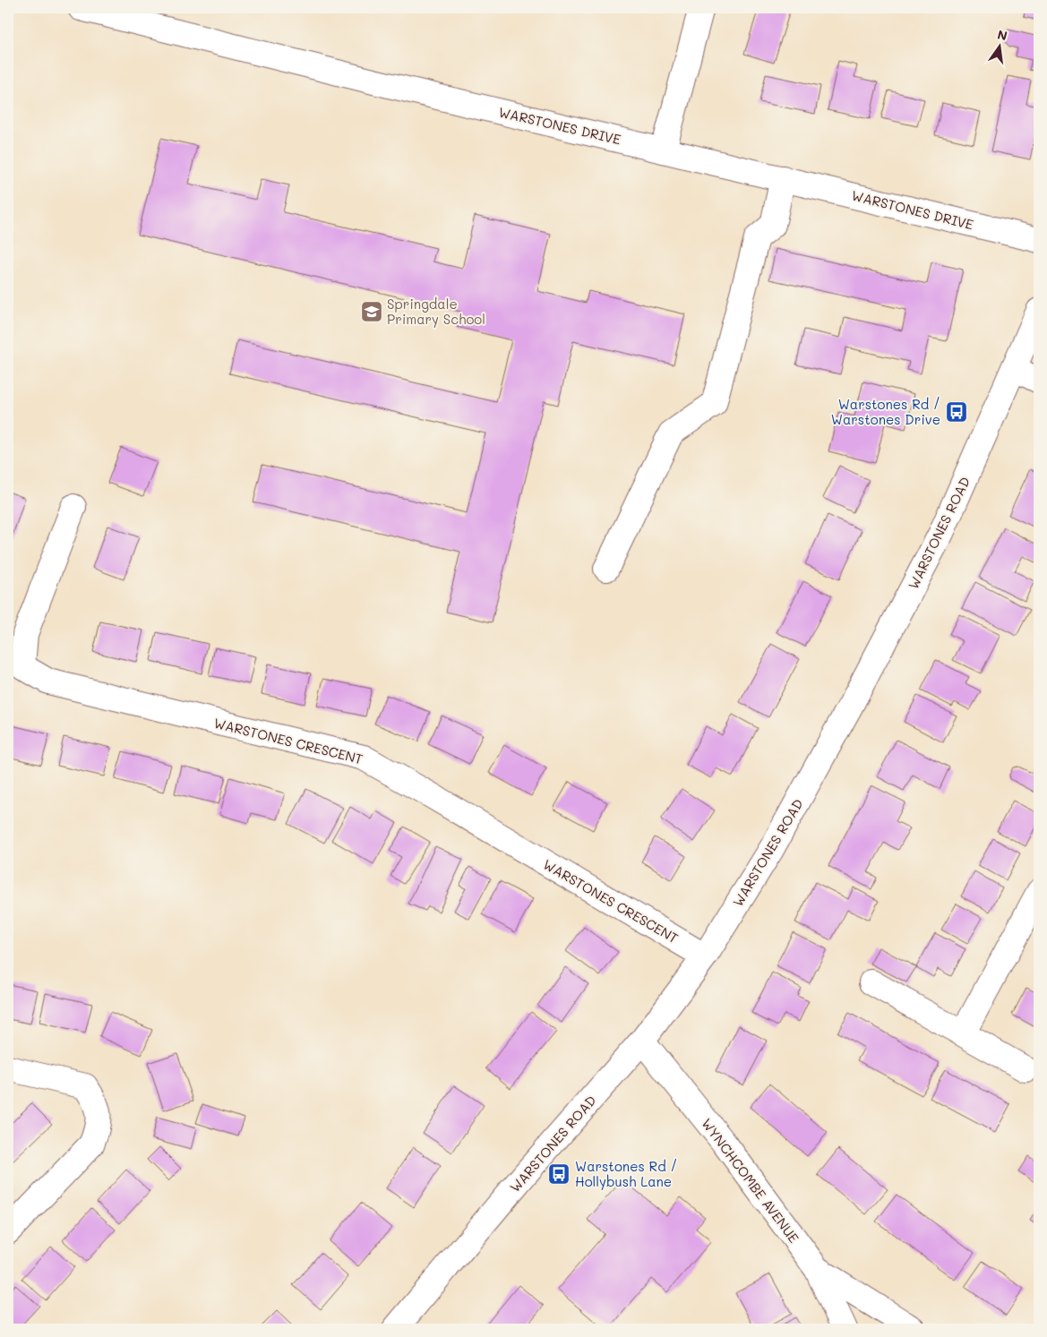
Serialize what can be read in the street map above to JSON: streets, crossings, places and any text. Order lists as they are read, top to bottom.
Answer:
{
  "streets": {
    "street": [
      "WARSTONES DRIVE",
      "WARSTONES ROAD",
      "WARSTONES CRESCENT",
      "WYNCHCOMBE AVENUE"
    ]
  },
  "crossings": [
    ["WARSTONES ROAD", "WARSTONES CRESCENT"],
    ["WARSTONES ROAD", "WYNCHCOMBE AVENUE"]
  ],
  "places": {
    "school or university": ["Springdale Primary School"],
    "bus stop": ["Warstones Rd / Warstones Drive", "Warstones Rd / Hollybush Lane"]
  },
  "north": "top"
}
